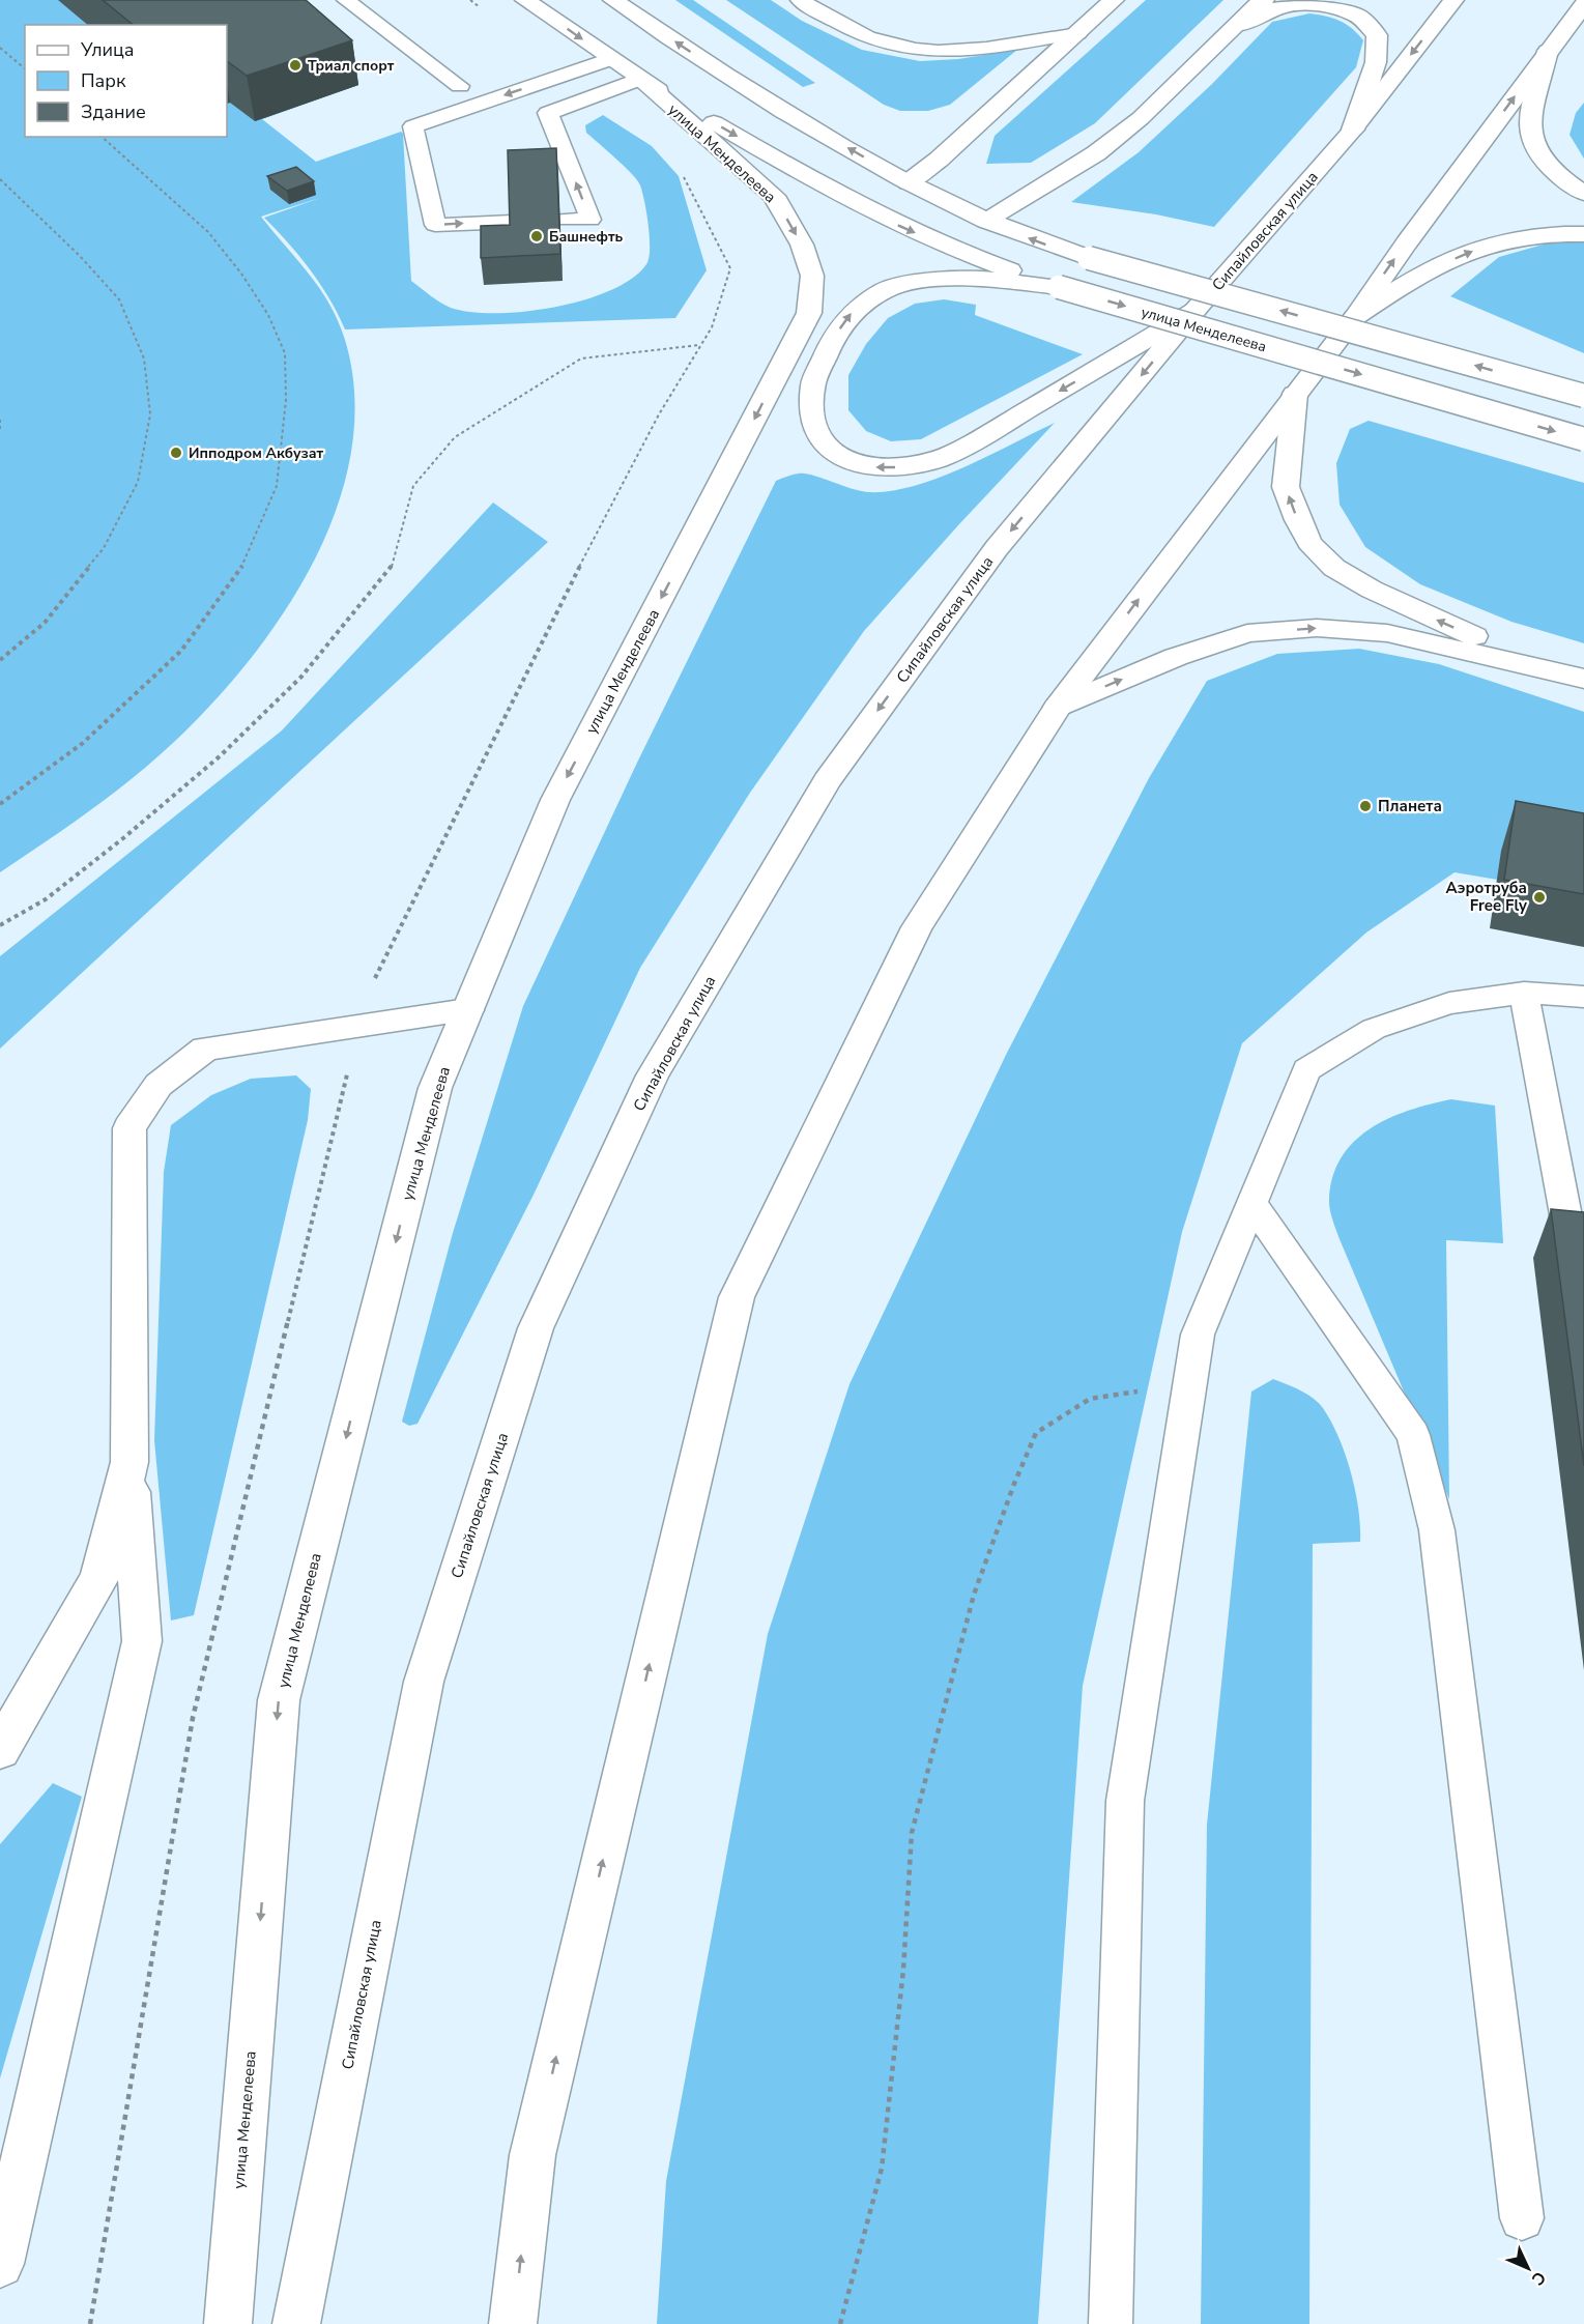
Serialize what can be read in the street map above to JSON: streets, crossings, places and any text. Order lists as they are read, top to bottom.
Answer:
{
  "streets": {
    "main road": ["улица Менделеева", "Сипайловская улица"]
  },
  "places": [
    "Триал спорт",
    "Башнефть",
    "Ипподром Акбузат",
    "Планета",
    "Аэротруба Free Fly"
  ],
  "legend": ["Улица", "Парк", "Здание"],
  "north": "bottom right"
}
